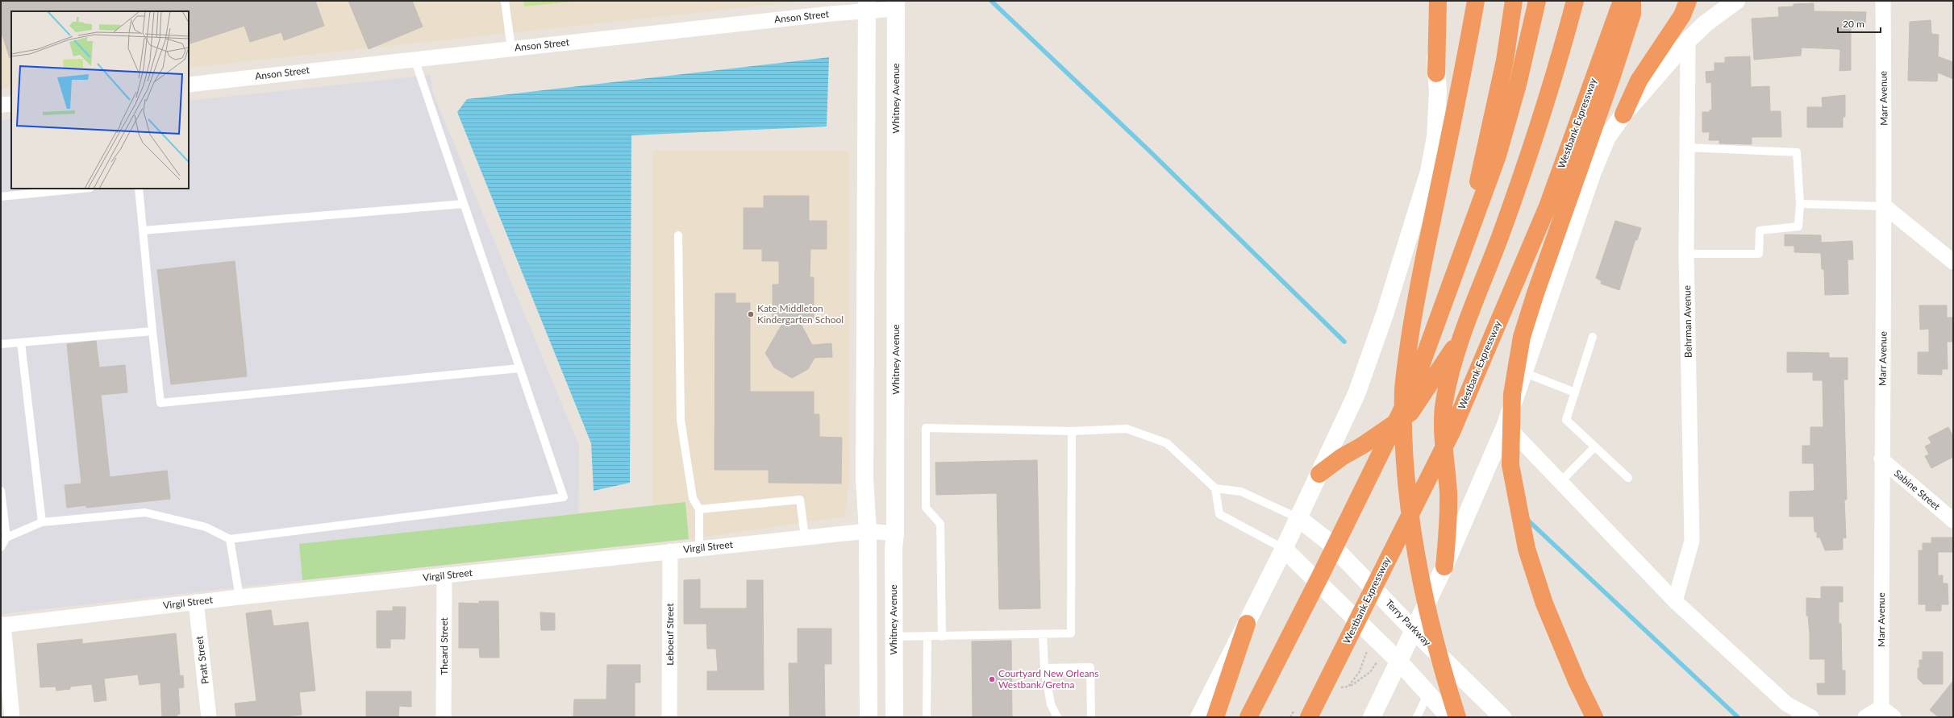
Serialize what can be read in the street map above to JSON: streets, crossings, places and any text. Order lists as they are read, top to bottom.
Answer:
{
  "streets": {
    "highway": ["Westbank Expressway"],
    "street": [
      "Anson Street",
      "Whitney Avenue",
      "Marr Avenue",
      "Behrman Avenue",
      "Sabine Street",
      "Virgil Street",
      "Terry Parkway",
      "Leboeuf Street",
      "Theard Street",
      "Pratt Street"
    ]
  },
  "crossings": [
    ["Anson Street", "Whitney Avenue"],
    ["Whitney Avenue", "Virgil Street"],
    ["Marr Avenue", "Sabine Street"],
    ["Virgil Street", "Leboeuf Street"],
    ["Virgil Street", "Theard Street"],
    ["Virgil Street", "Pratt Street"]
  ],
  "places": ["Kate Middleton Kindergarten School", "Courtyard New Orleans Westbank/Gretna"],
  "scale_bar": "20 m"
}
